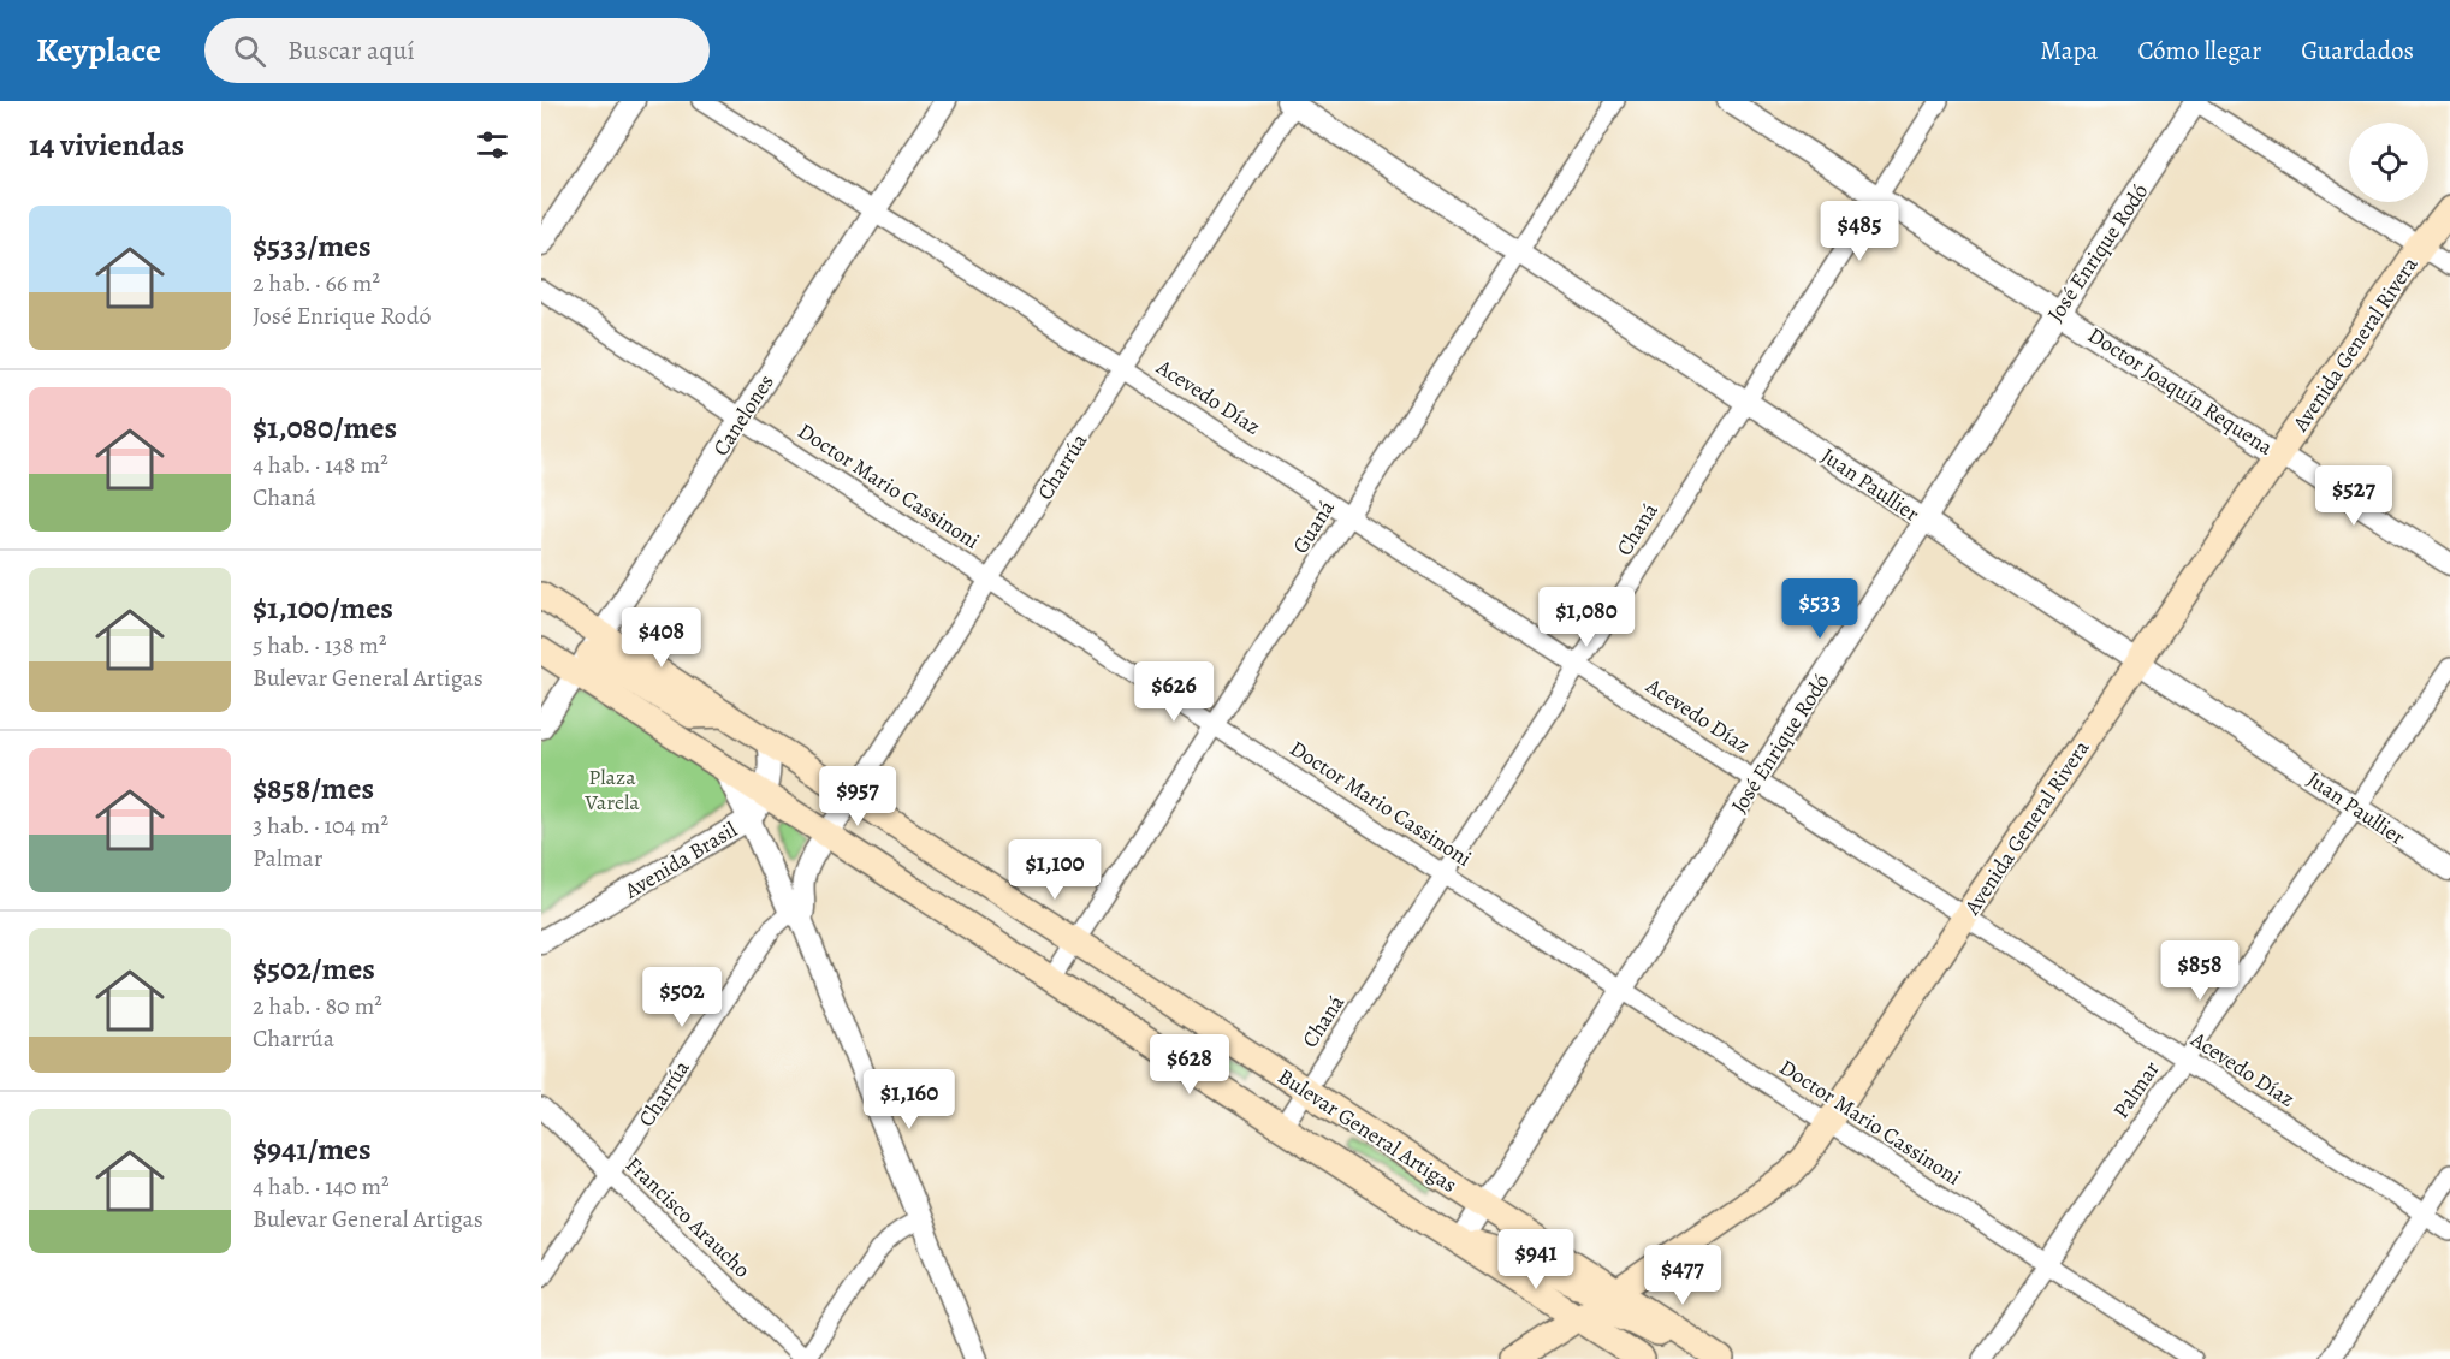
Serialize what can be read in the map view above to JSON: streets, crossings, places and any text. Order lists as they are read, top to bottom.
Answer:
{
  "streets": {
    "main road": ["Avenida General Rivera", "Bulevar General Artigas"],
    "street": [
      "José Enrique Rodó",
      "Doctor Joaquín Requena",
      "Acevedo Díaz",
      "Canelones",
      "Charrúa",
      "Juan Paullier",
      "Doctor Mario Cassinoni",
      "Guaná",
      "Chaná",
      "Avenida Brasil",
      "Palmar",
      "Francisco Araucho"
    ]
  },
  "crossings": [
    ["José Enrique Rodó", "Doctor Joaquín Requena"],
    ["José Enrique Rodó", "Acevedo Díaz"],
    ["José Enrique Rodó", "Juan Paullier"],
    ["José Enrique Rodó", "Doctor Mario Cassinoni"],
    ["José Enrique Rodó", "Bulevar General Artigas"],
    ["Avenida General Rivera", "Doctor Joaquín Requena"],
    ["Avenida General Rivera", "Acevedo Díaz"],
    ["Avenida General Rivera", "Juan Paullier"],
    ["Avenida General Rivera", "Doctor Mario Cassinoni"],
    ["Avenida General Rivera", "Bulevar General Artigas"],
    ["Doctor Joaquín Requena", "Chaná"],
    ["Acevedo Díaz", "Canelones"],
    ["Acevedo Díaz", "Charrúa"],
    ["Acevedo Díaz", "Guaná"],
    ["Acevedo Díaz", "Chaná"],
    ["Acevedo Díaz", "Palmar"],
    ["Canelones", "Doctor Mario Cassinoni"],
    ["Canelones", "Bulevar General Artigas"],
    ["Charrúa", "Juan Paullier"],
    ["Charrúa", "Doctor Mario Cassinoni"],
    ["Charrúa", "Bulevar General Artigas"],
    ["Charrúa", "Francisco Araucho"],
    ["Juan Paullier", "Guaná"],
    ["Juan Paullier", "Chaná"],
    ["Juan Paullier", "Palmar"],
    ["Doctor Mario Cassinoni", "Guaná"],
    ["Doctor Mario Cassinoni", "Chaná"],
    ["Doctor Mario Cassinoni", "Palmar"],
    ["Guaná", "Bulevar General Artigas"],
    ["Chaná", "Bulevar General Artigas"],
    ["Avenida Brasil", "Bulevar General Artigas"]
  ],
  "parks": ["Plaza Varela"],
  "page": {
    "header": "Keyplace",
    "search": "Buscar aquí",
    "nav": ["Mapa", "Cómo llegar", "Guardados"],
    "heading": "14 viviendas",
    "list": [
      {
        "name": "$533/mes",
        "note": "2 hab. · 66 m² · José Enrique Rodó"
      },
      {
        "name": "$1,080/mes",
        "note": "4 hab. · 148 m² · Chaná"
      },
      {
        "name": "$1,100/mes",
        "note": "5 hab. · 138 m² · Bulevar General Artigas"
      },
      {
        "name": "$858/mes",
        "note": "3 hab. · 104 m² · Palmar"
      },
      {
        "name": "$502/mes",
        "note": "2 hab. · 80 m² · Charrúa"
      },
      {
        "name": "$941/mes",
        "note": "4 hab. · 140 m² · Bulevar General Artigas"
      }
    ],
    "price": [
      "$485",
      "$527",
      "$533",
      "$1,080",
      "$408",
      "$626",
      "$957",
      "$1,100",
      "$858",
      "$502",
      "$628",
      "$1,160",
      "$941",
      "$477"
    ]
  }
}
